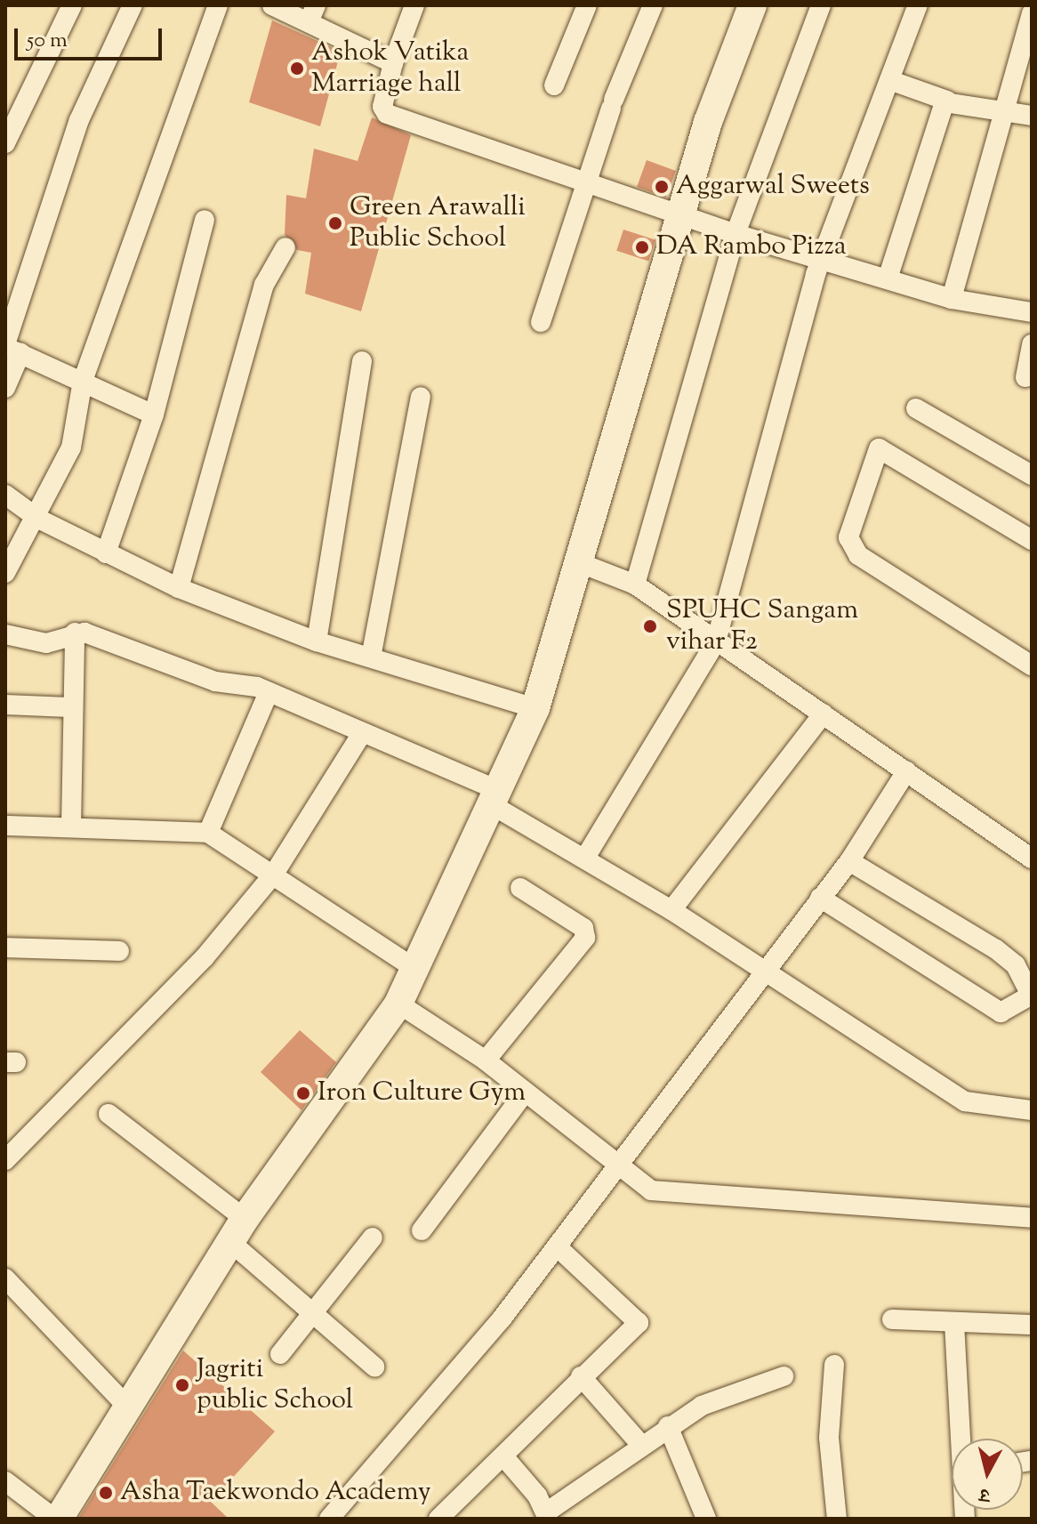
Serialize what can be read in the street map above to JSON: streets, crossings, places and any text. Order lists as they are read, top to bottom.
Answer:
{
  "places": [
    "Ashok Vatika Marriage hall",
    "Aggarwal Sweets",
    "Green Arawalli Public School",
    "DA Rambo Pizza",
    "SPUHC Sangam vihar F2",
    "Iron Culture Gym",
    "Jagriti public School",
    "Asha Taekwondo Academy"
  ],
  "scale_bar": "50 m",
  "north": "bottom"
}
